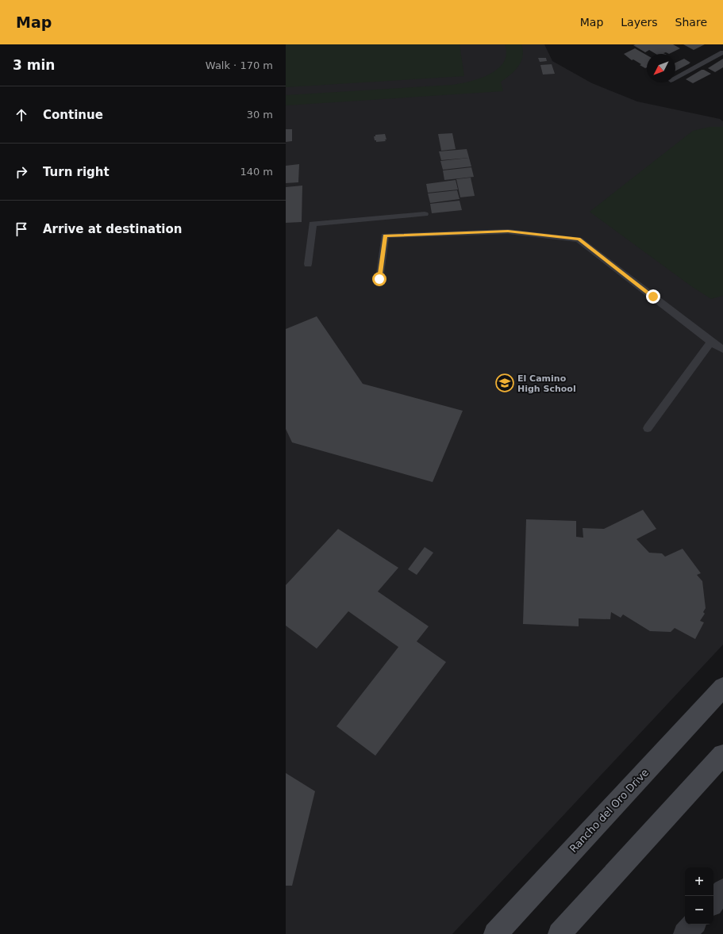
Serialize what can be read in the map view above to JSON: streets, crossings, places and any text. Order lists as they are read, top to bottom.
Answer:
{
  "streets": {
    "main road": ["Rancho del Oro Drive"]
  },
  "places": {
    "school or university": ["El Camino High School"]
  },
  "north": "bottom left",
  "page": {
    "header": "Map",
    "nav": ["Map", "Layers", "Share"],
    "heading": ["3 min", "Walk · 170 m"],
    "list": [
      ["Continue", "30 m"],
      ["Turn right", "140 m"],
      "Arrive at destination"
    ],
    "map_buttons": ["+", "−"]
  }
}
